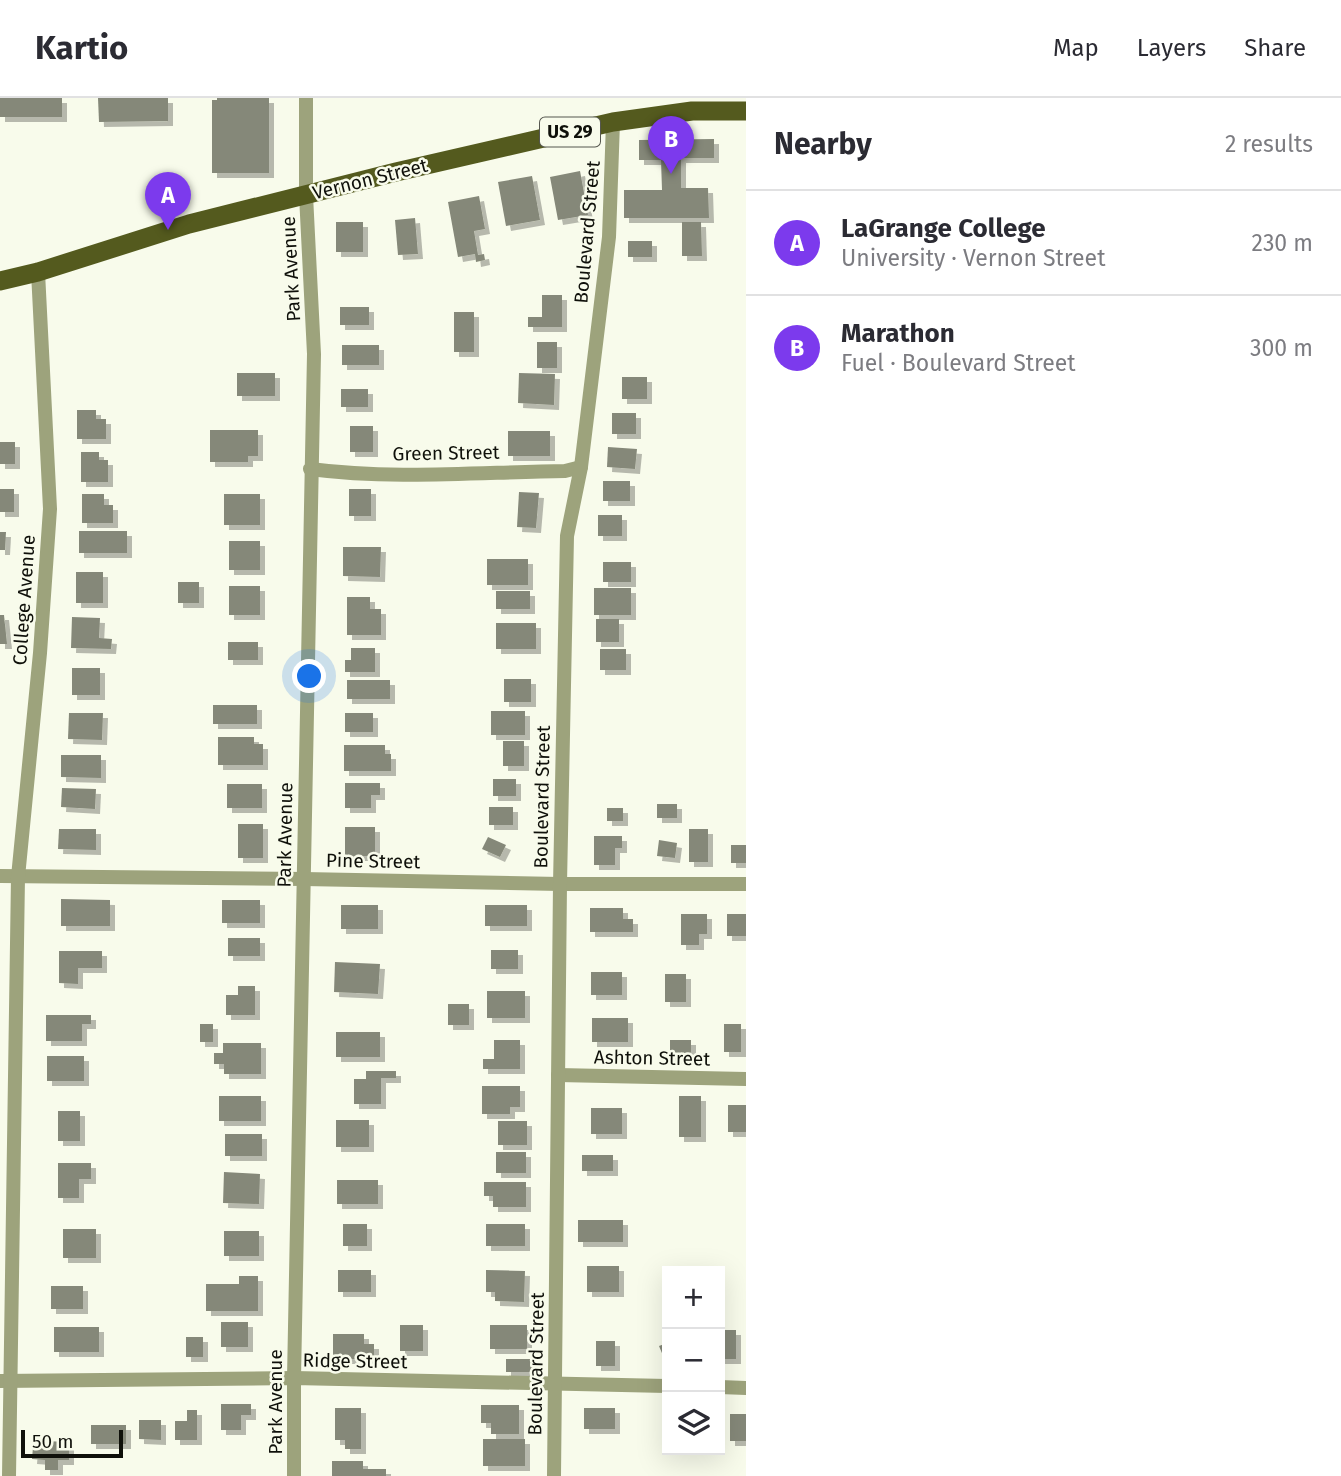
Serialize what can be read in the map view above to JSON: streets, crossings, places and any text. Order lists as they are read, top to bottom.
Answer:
{
  "streets": {
    "main road": ["US 29", "Vernon Street"],
    "street": [
      "Boulevard Street",
      "Park Avenue",
      "Green Street",
      "College Avenue",
      "Pine Street",
      "Ashton Street",
      "Ridge Street"
    ]
  },
  "crossings": [
    ["Vernon Street", "Boulevard Street"],
    ["Vernon Street", "Park Avenue"],
    ["Vernon Street", "College Avenue"],
    ["Boulevard Street", "Green Street"],
    ["Boulevard Street", "Pine Street"],
    ["Boulevard Street", "Ashton Street"],
    ["Boulevard Street", "Ridge Street"],
    ["Park Avenue", "Green Street"],
    ["Park Avenue", "Pine Street"],
    ["Park Avenue", "Ridge Street"],
    ["College Avenue", "Pine Street"],
    ["College Avenue", "Ridge Street"]
  ],
  "scale_bar": "50 m",
  "page": {
    "header": "Kartio",
    "nav": ["Map", "Layers", "Share"],
    "heading": ["Nearby", "2 results"],
    "pins": ["B", "A"],
    "list": [
      {
        "mark": "A",
        "name": "LaGrange College",
        "note": "University · Vernon Street",
        "value": "230 m"
      },
      {
        "mark": "B",
        "name": "Marathon",
        "note": "Fuel · Boulevard Street",
        "value": "300 m"
      }
    ],
    "map_buttons": ["+", "−"],
    "scale": "50 m"
  }
}
